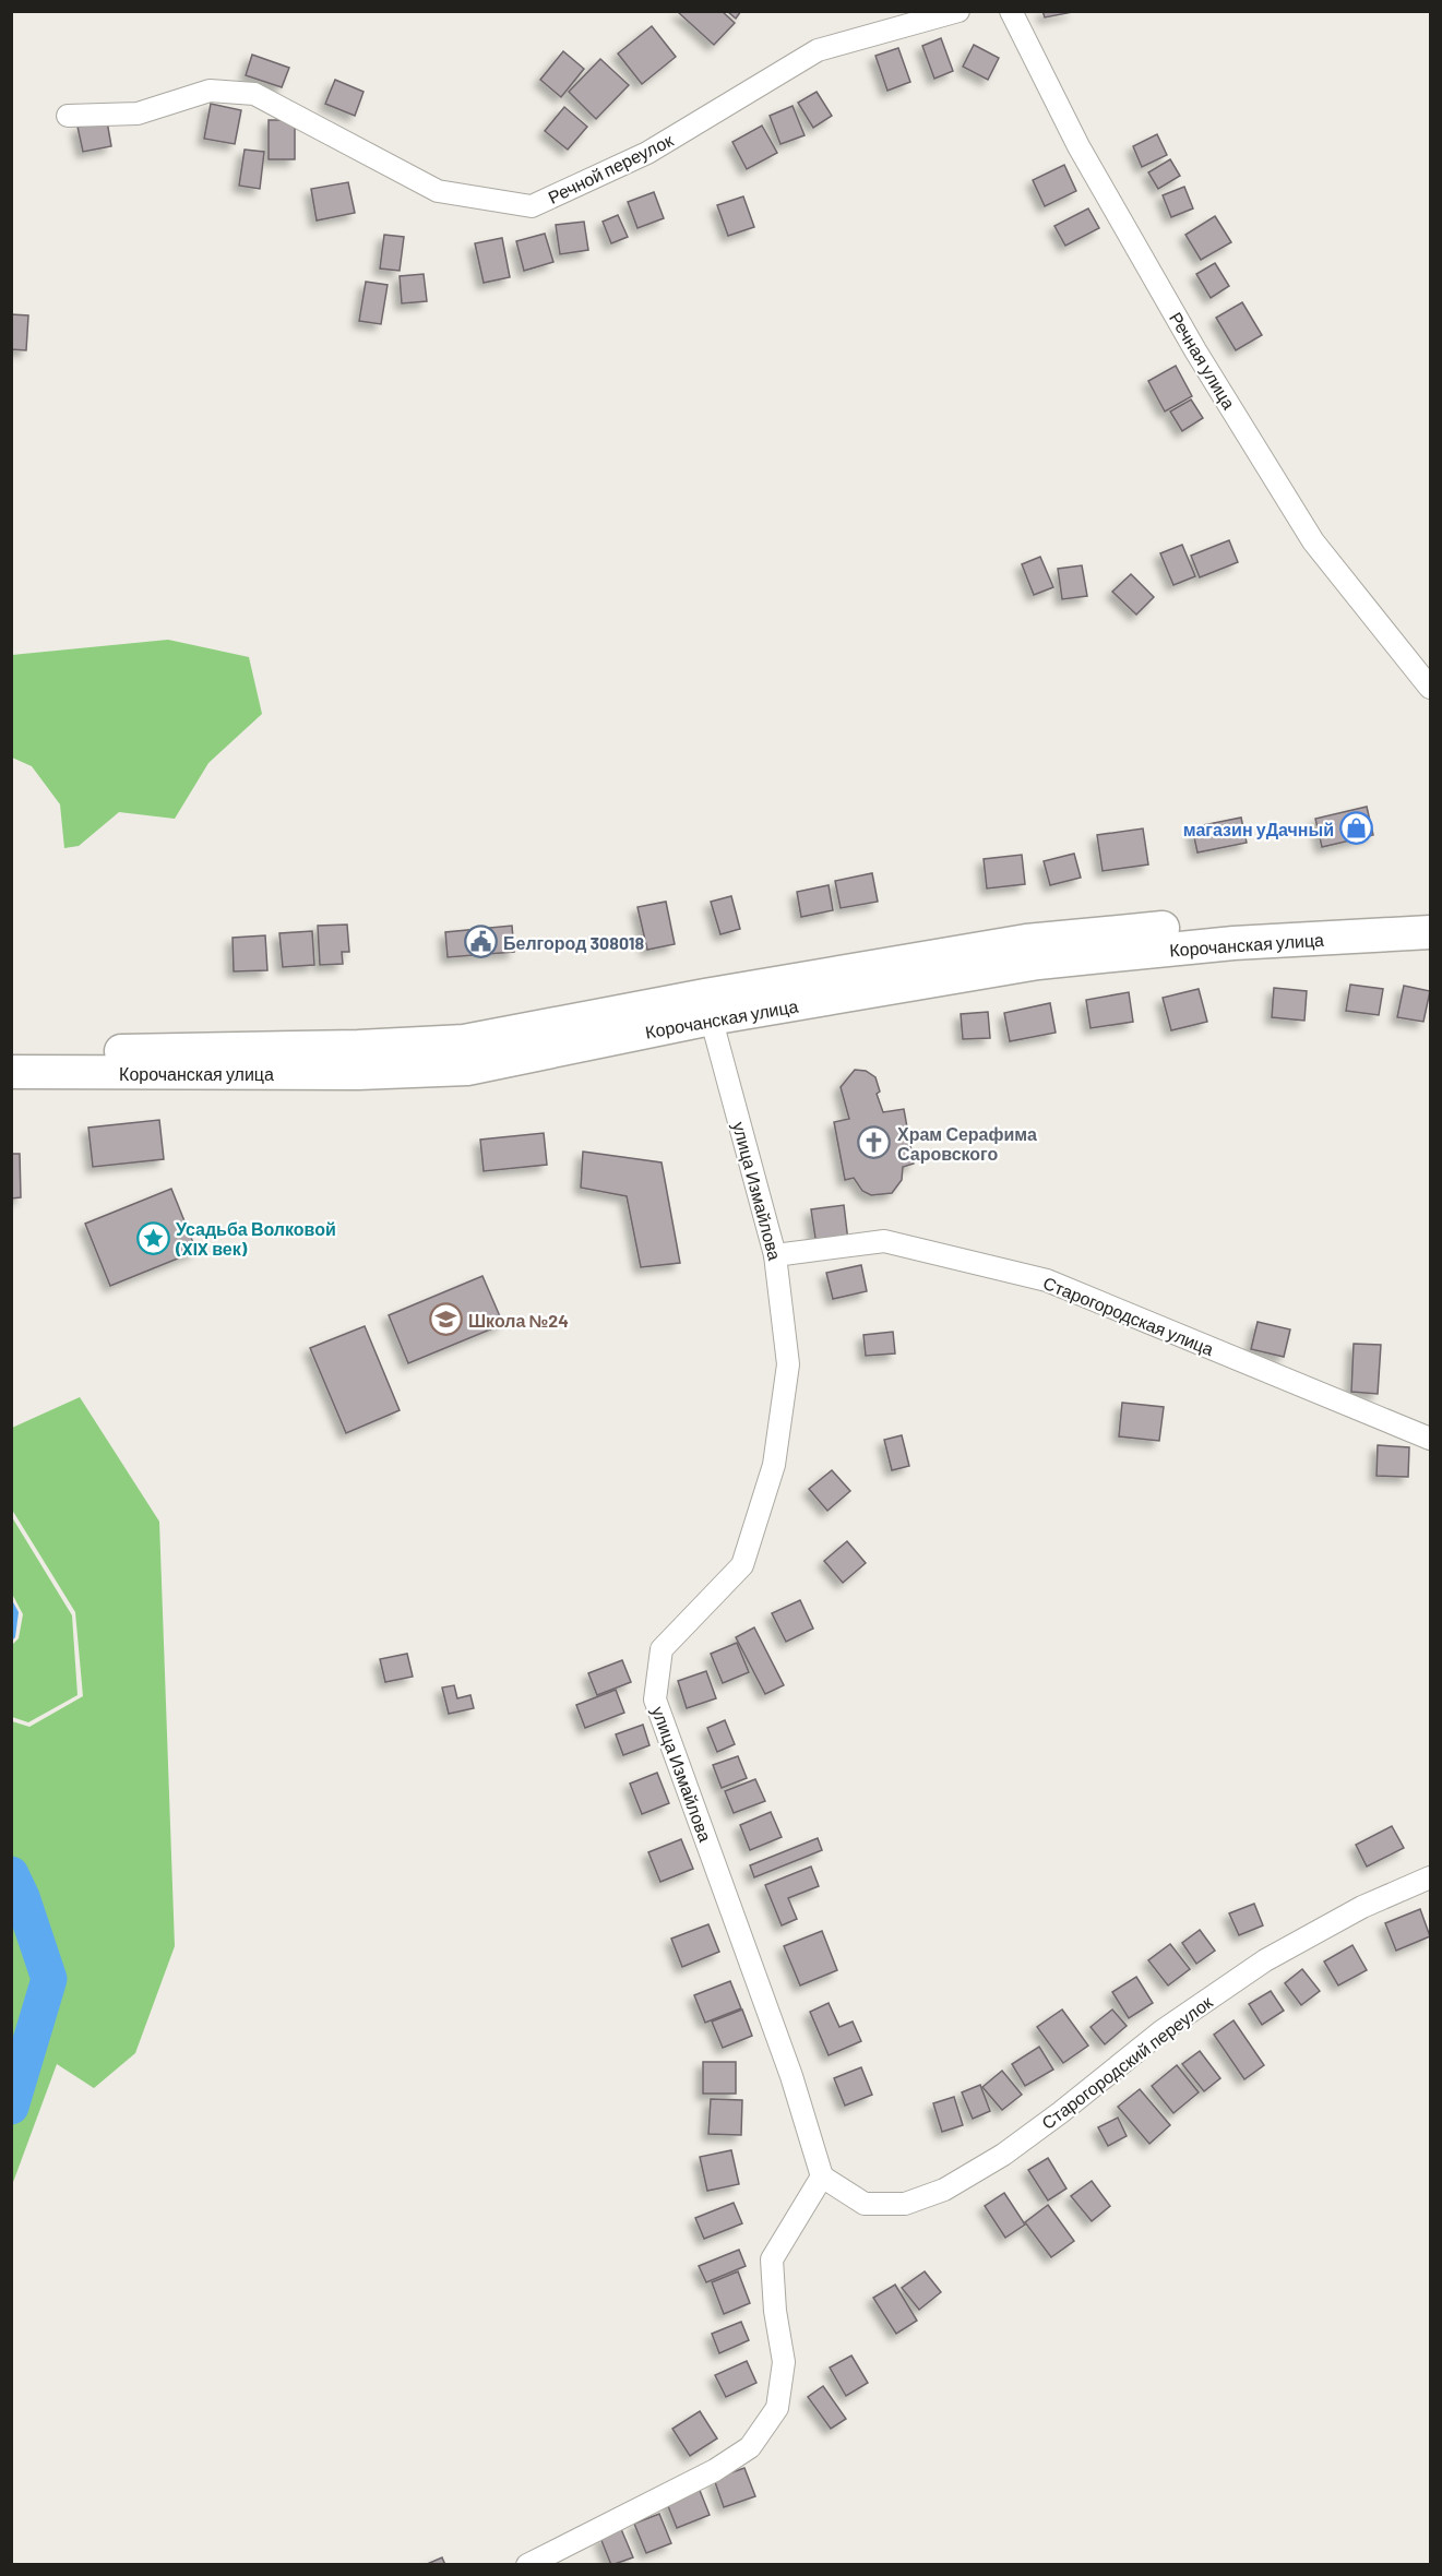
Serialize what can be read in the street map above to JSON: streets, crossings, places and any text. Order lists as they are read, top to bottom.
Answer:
{
  "streets": {
    "main road": ["Корочанская улица"],
    "street": [
      "Речной переулок",
      "Речная улица",
      "улица Измайлова",
      "Старогородская улица",
      "Старогородский переулок"
    ]
  },
  "crossings": [
    ["Корочанская улица", "улица Измайлова"],
    ["улица Измайлова", "Старогородская улица"],
    ["улица Измайлова", "Старогородский переулок"]
  ],
  "places": {
    "shop": ["магазин уДачный"],
    "public building": ["Белгород 308018"],
    "church": ["Храм Серафима Саровского"],
    "place": ["Усадьба Волковой (XIX век)"],
    "school or university": ["Школа №24"]
  }
}
